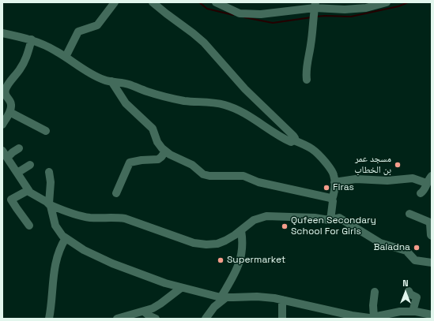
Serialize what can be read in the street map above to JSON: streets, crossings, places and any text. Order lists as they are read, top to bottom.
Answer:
{
  "places": [
    "مسجد عمر بن الخطاب",
    "Firas",
    "Qufeen Secondary School For Girls",
    "Baladna",
    "Supermarket"
  ],
  "north": "top"
}
